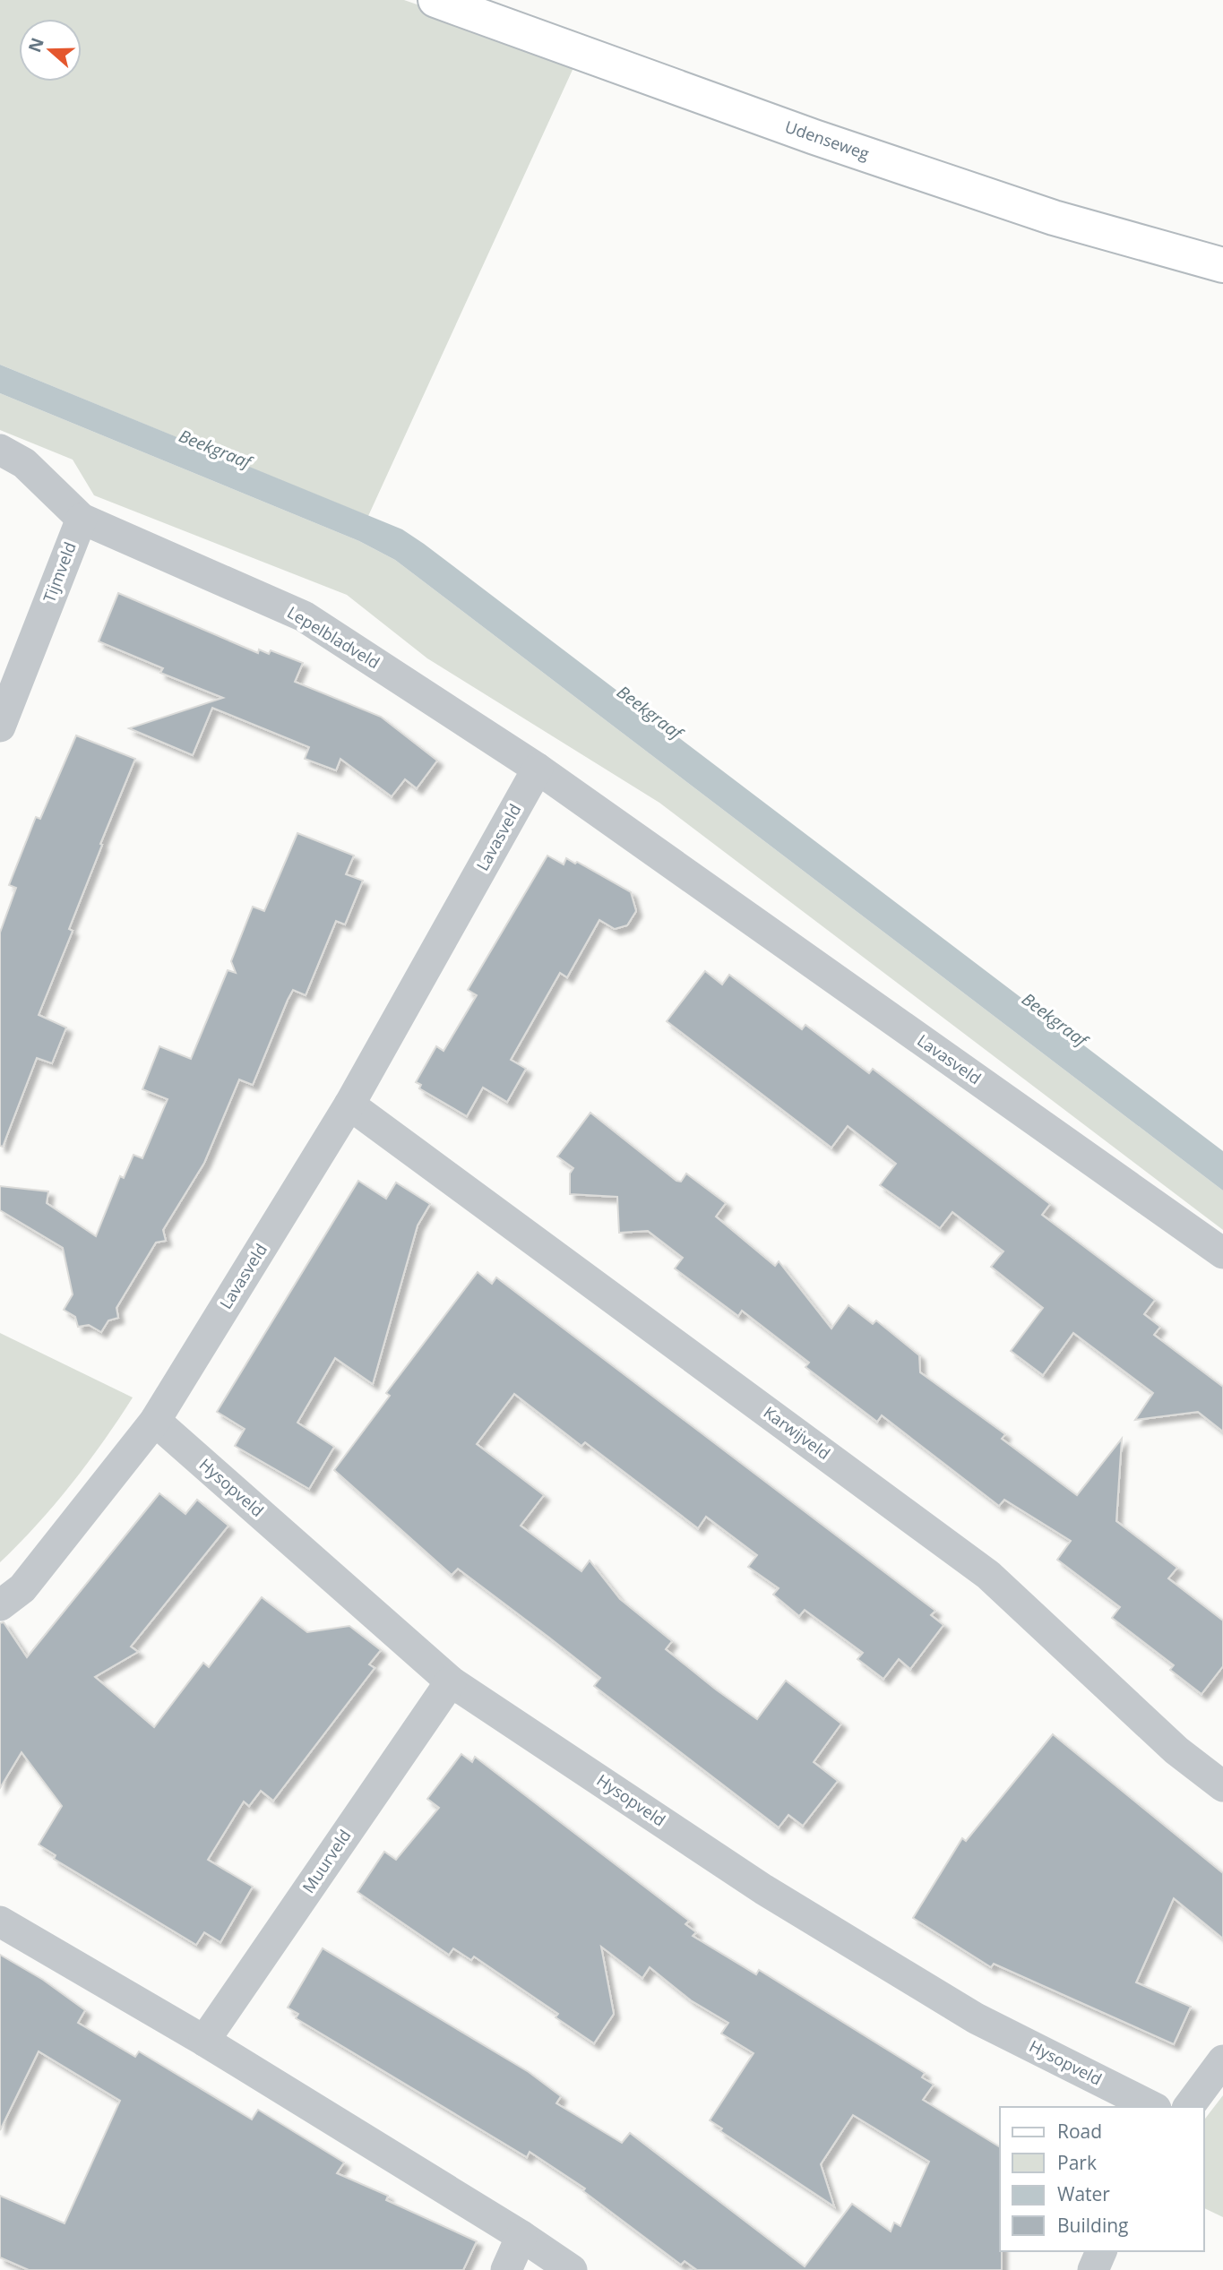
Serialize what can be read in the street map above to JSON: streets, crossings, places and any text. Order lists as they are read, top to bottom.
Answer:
{
  "streets": {
    "main road": ["Udenseweg"],
    "street": [
      "Tijmveld",
      "Lepelbladveld",
      "Lavasveld",
      "Karwijveld",
      "Hysopveld",
      "Muurveld"
    ]
  },
  "crossings": [
    ["Tijmveld", "Lepelbladveld"],
    ["Lepelbladveld", "Lavasveld"],
    ["Lavasveld", "Karwijveld"],
    ["Lavasveld", "Hysopveld"],
    ["Hysopveld", "Muurveld"]
  ],
  "water": ["Beekgraaf"],
  "legend": [
    "Road",
    "Park",
    "Water",
    "Building"
  ],
  "north": "left"
}
